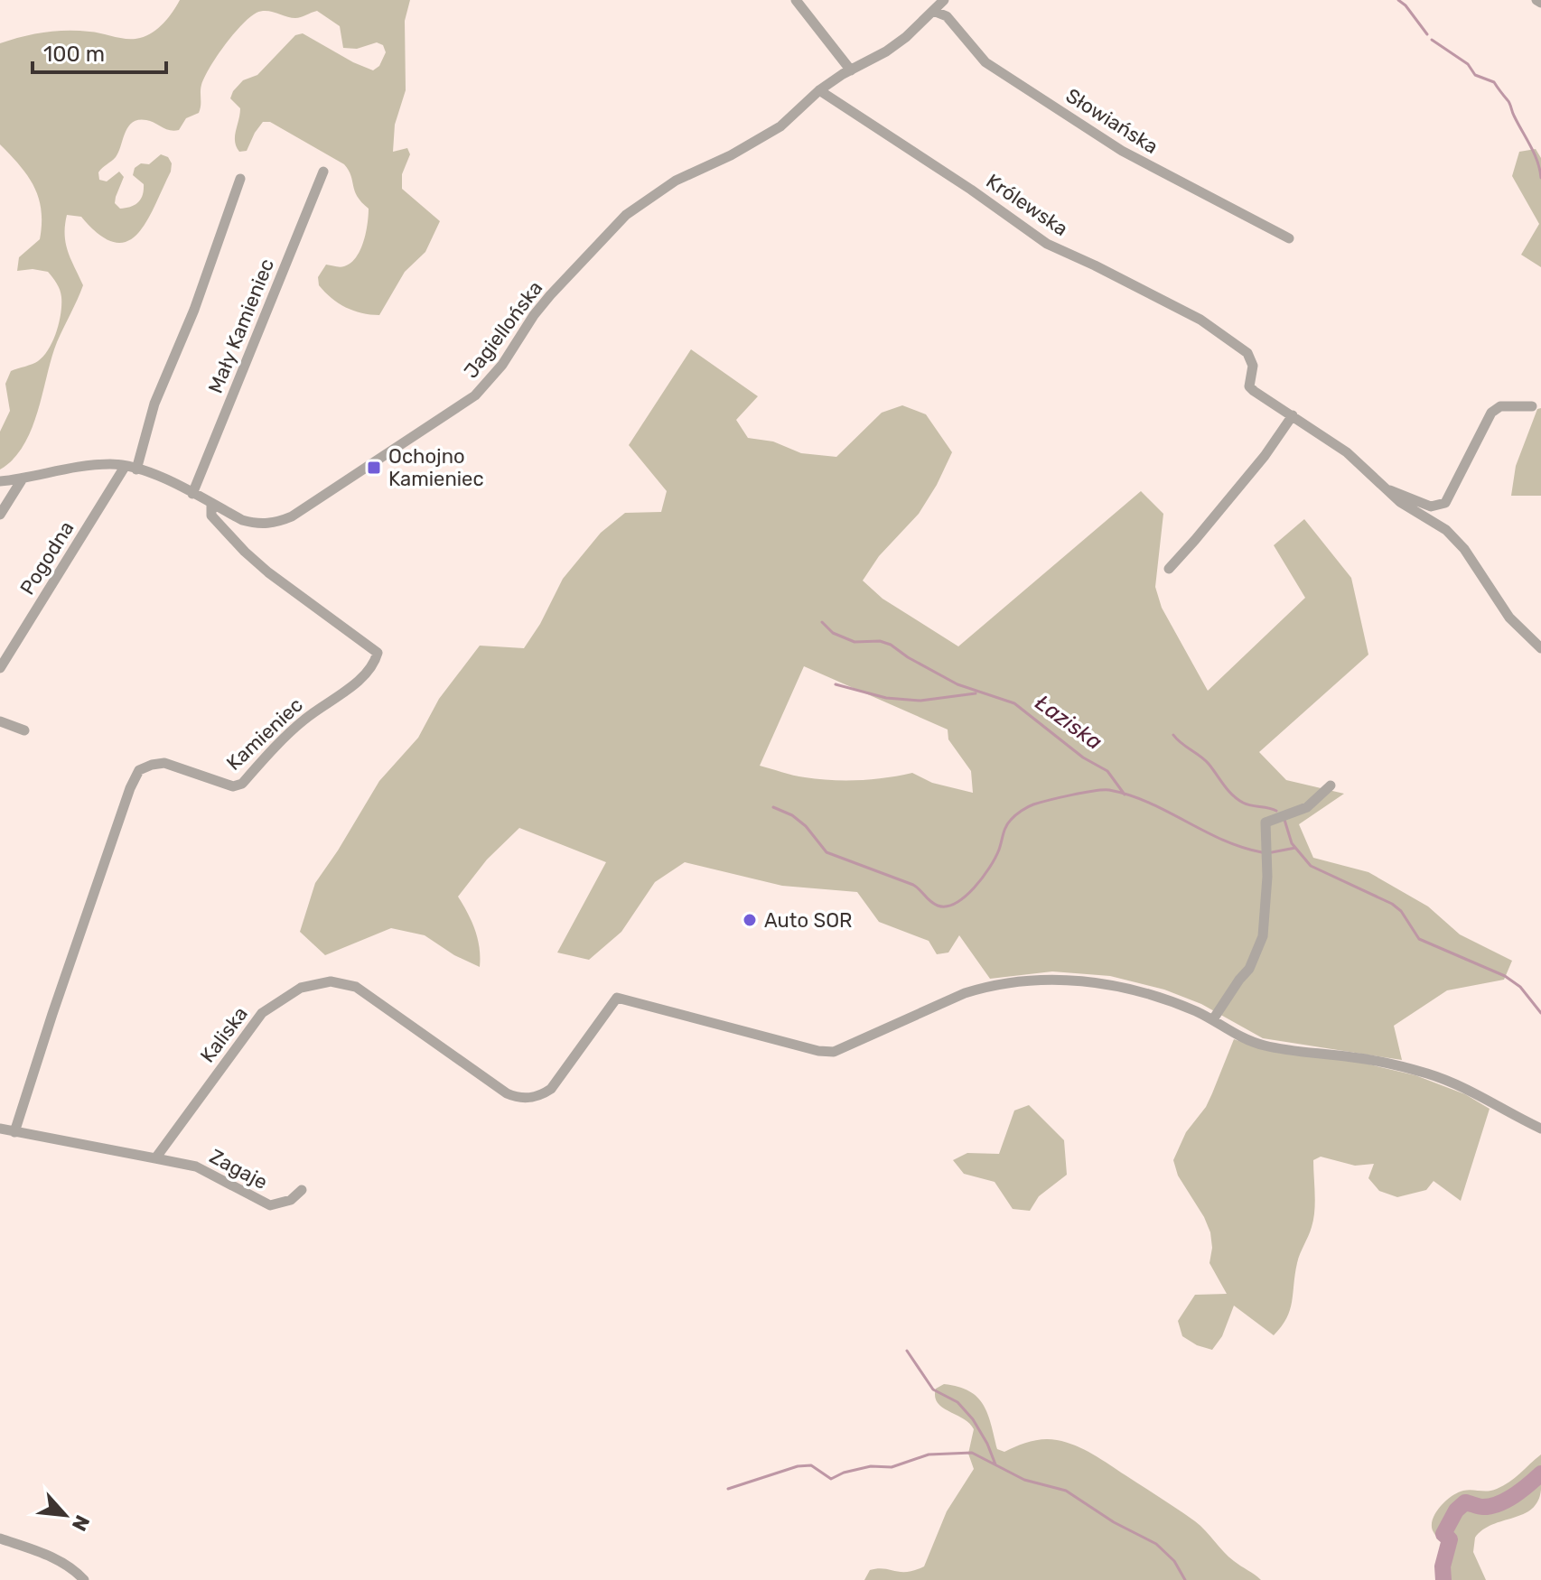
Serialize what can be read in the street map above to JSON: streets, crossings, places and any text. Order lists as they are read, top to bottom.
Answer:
{
  "streets": {
    "street": [
      "Słowiańska",
      "Królewska",
      "Mały Kamieniec",
      "Jagiellońska",
      "Pogodna",
      "Kamieniec",
      "Kaliska",
      "Zagaje"
    ]
  },
  "crossings": [
    ["Słowiańska", "Jagiellońska"],
    ["Królewska", "Jagiellońska"],
    ["Mały Kamieniec", "Jagiellońska"],
    ["Jagiellońska", "Pogodna"],
    ["Jagiellońska", "Kamieniec"],
    ["Kaliska", "Zagaje"]
  ],
  "water": ["Łaziska"],
  "places": {
    "transit": ["Ochojno Kamieniec"],
    "other": ["Auto SOR"]
  },
  "scale_bar": "100 m",
  "north": "bottom right"
}
